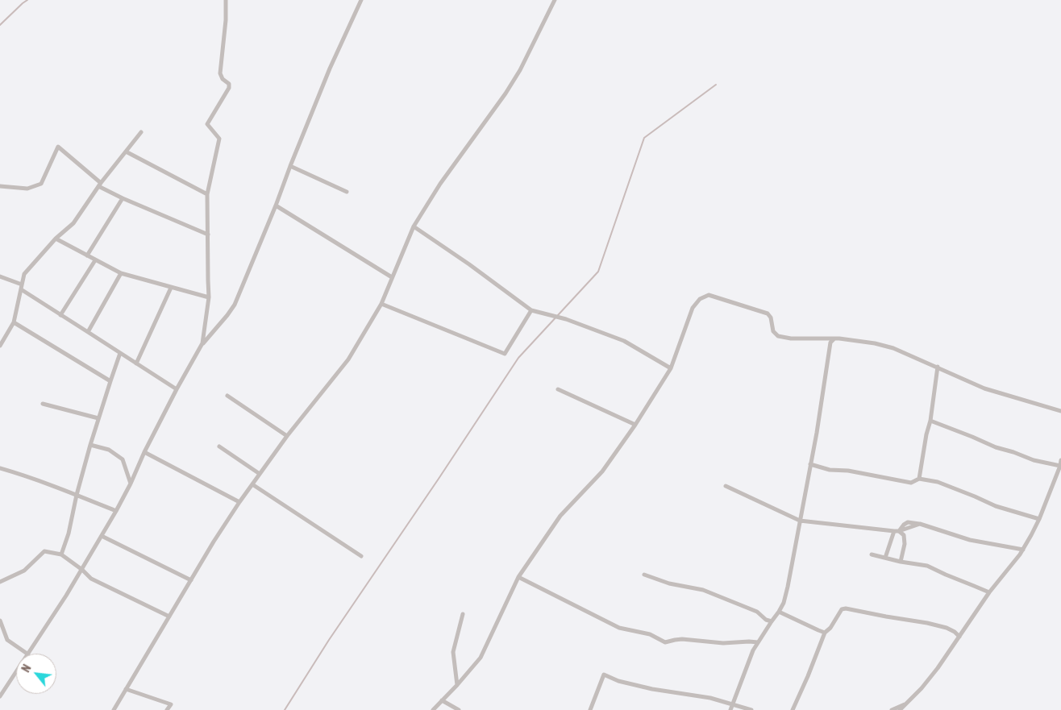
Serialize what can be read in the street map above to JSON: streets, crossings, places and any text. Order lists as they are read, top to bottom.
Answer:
{
  "north": "top left"
}
